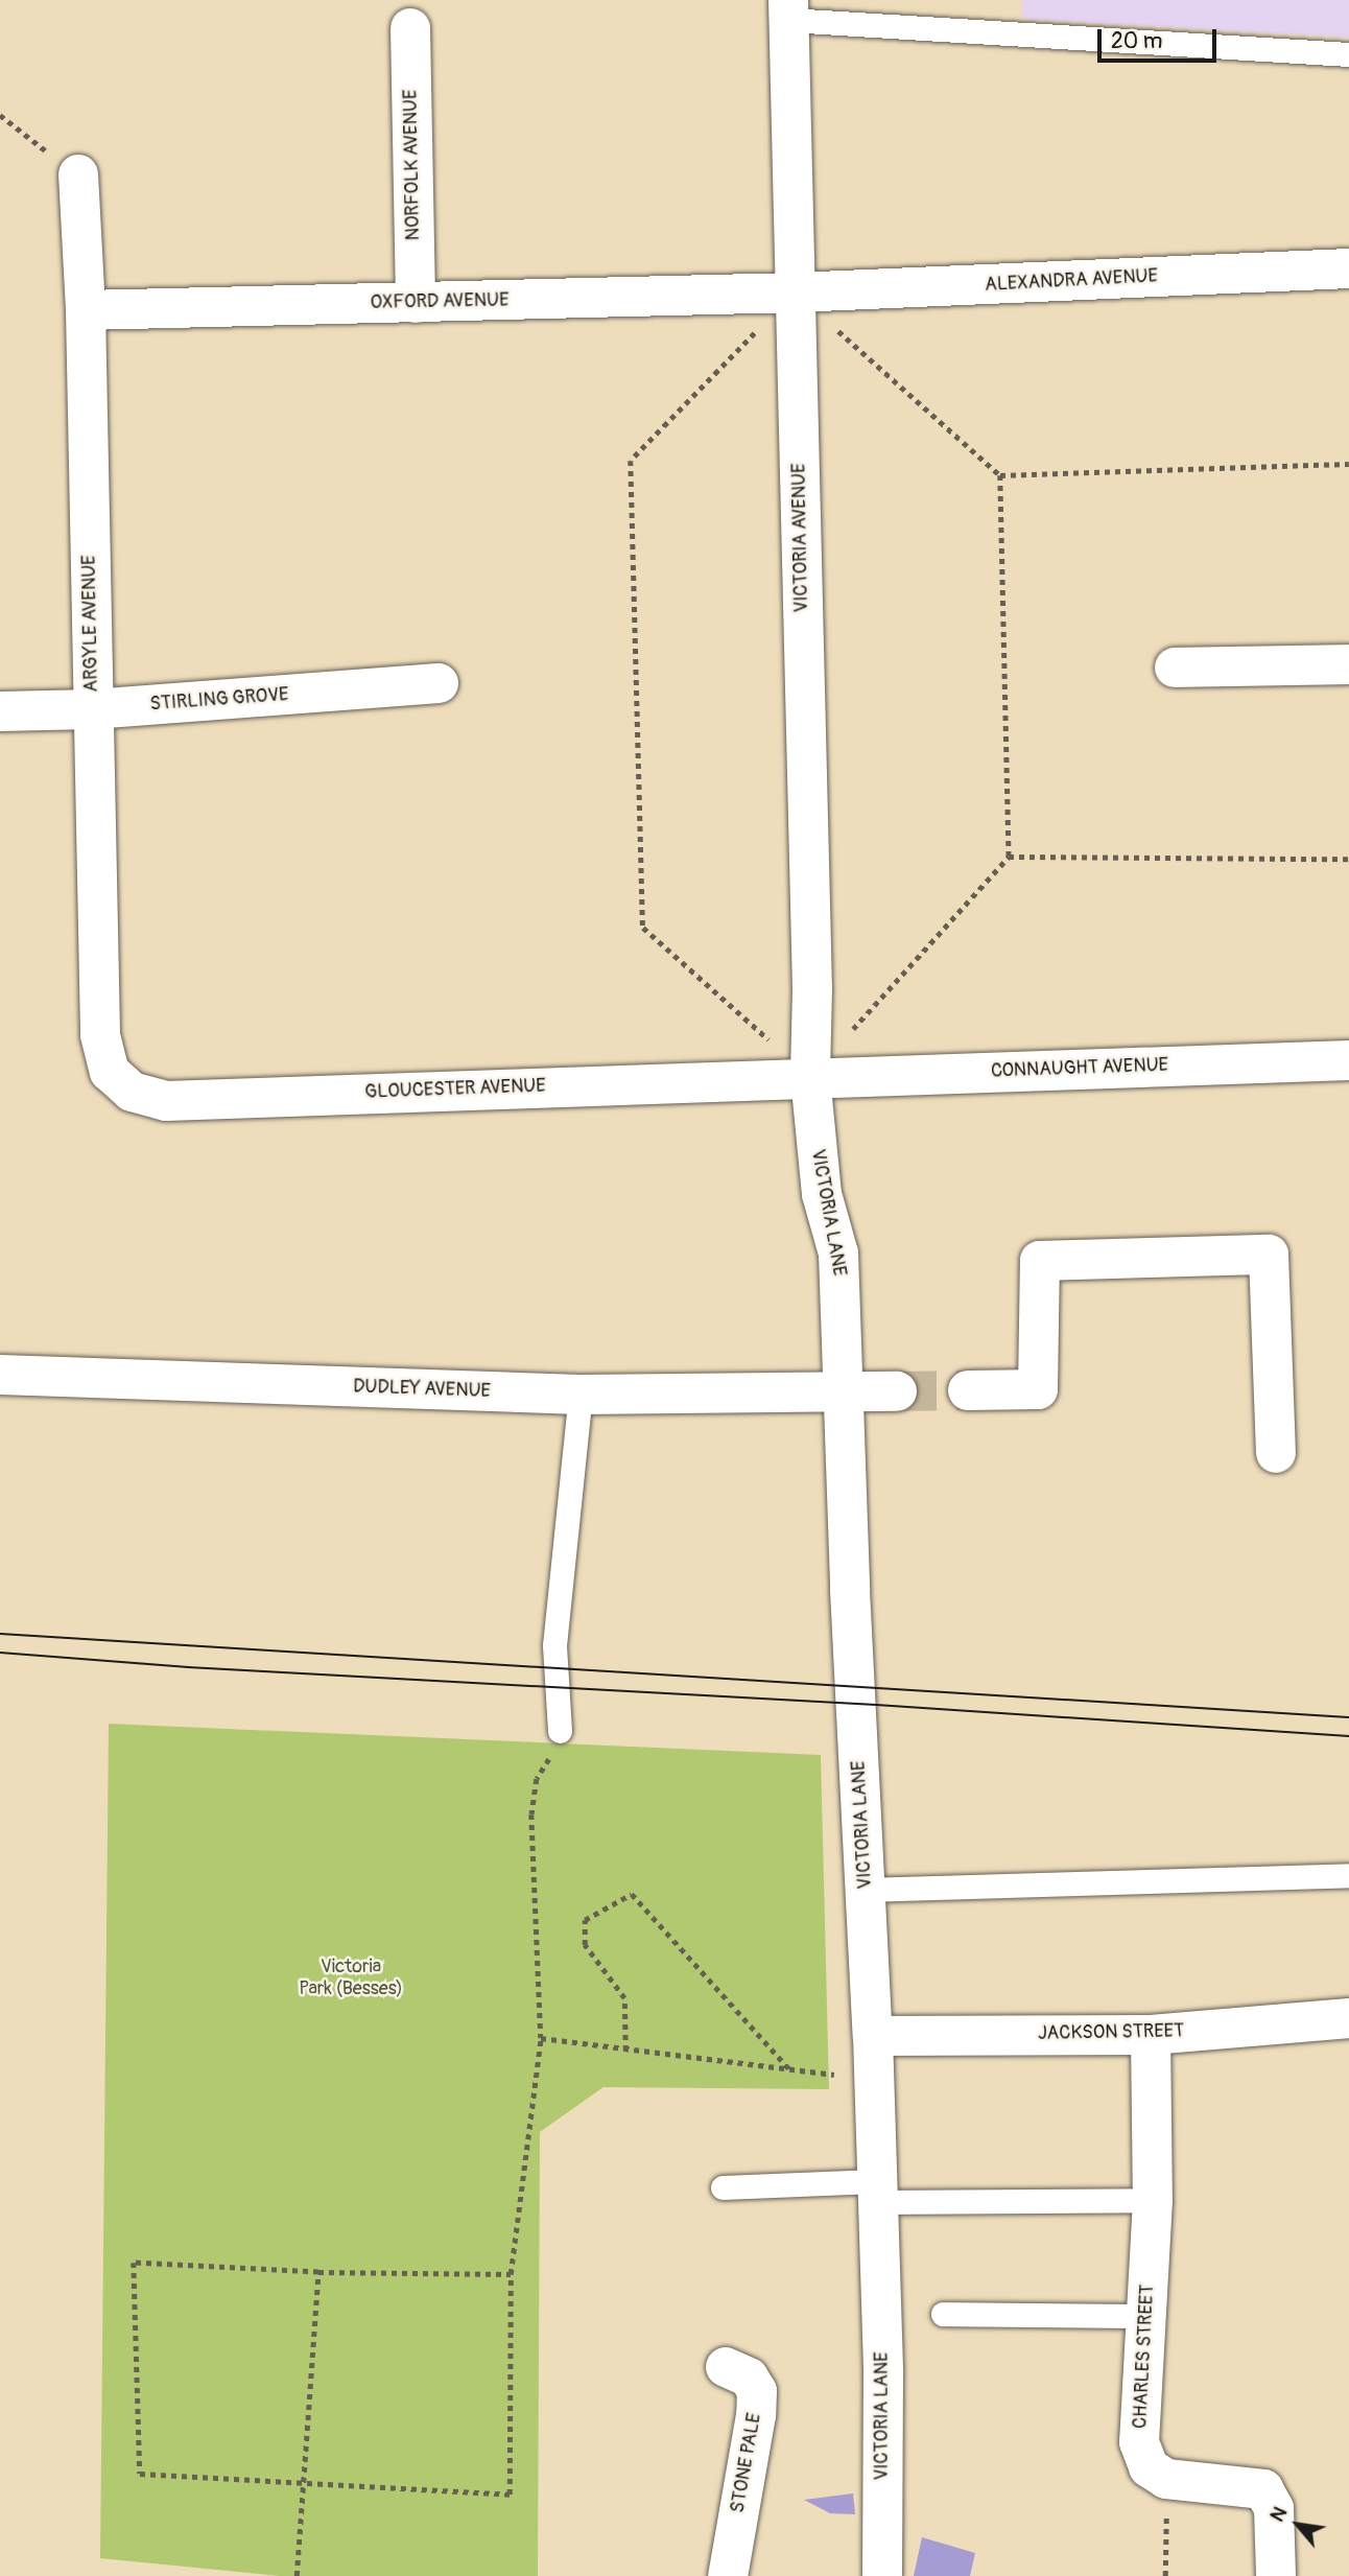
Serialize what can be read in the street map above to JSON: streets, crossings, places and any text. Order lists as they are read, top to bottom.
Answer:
{
  "streets": {
    "street": [
      "NORFOLK AVENUE",
      "ALEXANDRA AVENUE",
      "OXFORD AVENUE",
      "VICTORIA AVENUE",
      "ARGYLE AVENUE",
      "STIRLING GROVE",
      "CONNAUGHT AVENUE",
      "GLOUCESTER AVENUE",
      "VICTORIA LANE",
      "DUDLEY AVENUE",
      "JACKSON STREET",
      "CHARLES STREET",
      "STONE PALE"
    ]
  },
  "crossings": [
    ["NORFOLK AVENUE", "OXFORD AVENUE"],
    ["ALEXANDRA AVENUE", "OXFORD AVENUE"],
    ["ALEXANDRA AVENUE", "VICTORIA AVENUE"],
    ["OXFORD AVENUE", "VICTORIA AVENUE"],
    ["OXFORD AVENUE", "ARGYLE AVENUE"],
    ["VICTORIA AVENUE", "CONNAUGHT AVENUE"],
    ["VICTORIA AVENUE", "GLOUCESTER AVENUE"],
    ["VICTORIA AVENUE", "VICTORIA LANE"],
    ["ARGYLE AVENUE", "STIRLING GROVE"],
    ["ARGYLE AVENUE", "GLOUCESTER AVENUE"],
    ["CONNAUGHT AVENUE", "GLOUCESTER AVENUE"],
    ["CONNAUGHT AVENUE", "VICTORIA LANE"],
    ["GLOUCESTER AVENUE", "VICTORIA LANE"],
    ["VICTORIA LANE", "DUDLEY AVENUE"],
    ["VICTORIA LANE", "JACKSON STREET"],
    ["JACKSON STREET", "CHARLES STREET"]
  ],
  "parks": ["Victoria Park (Besses)"],
  "scale_bar": "20 m",
  "north": "top left"
}
